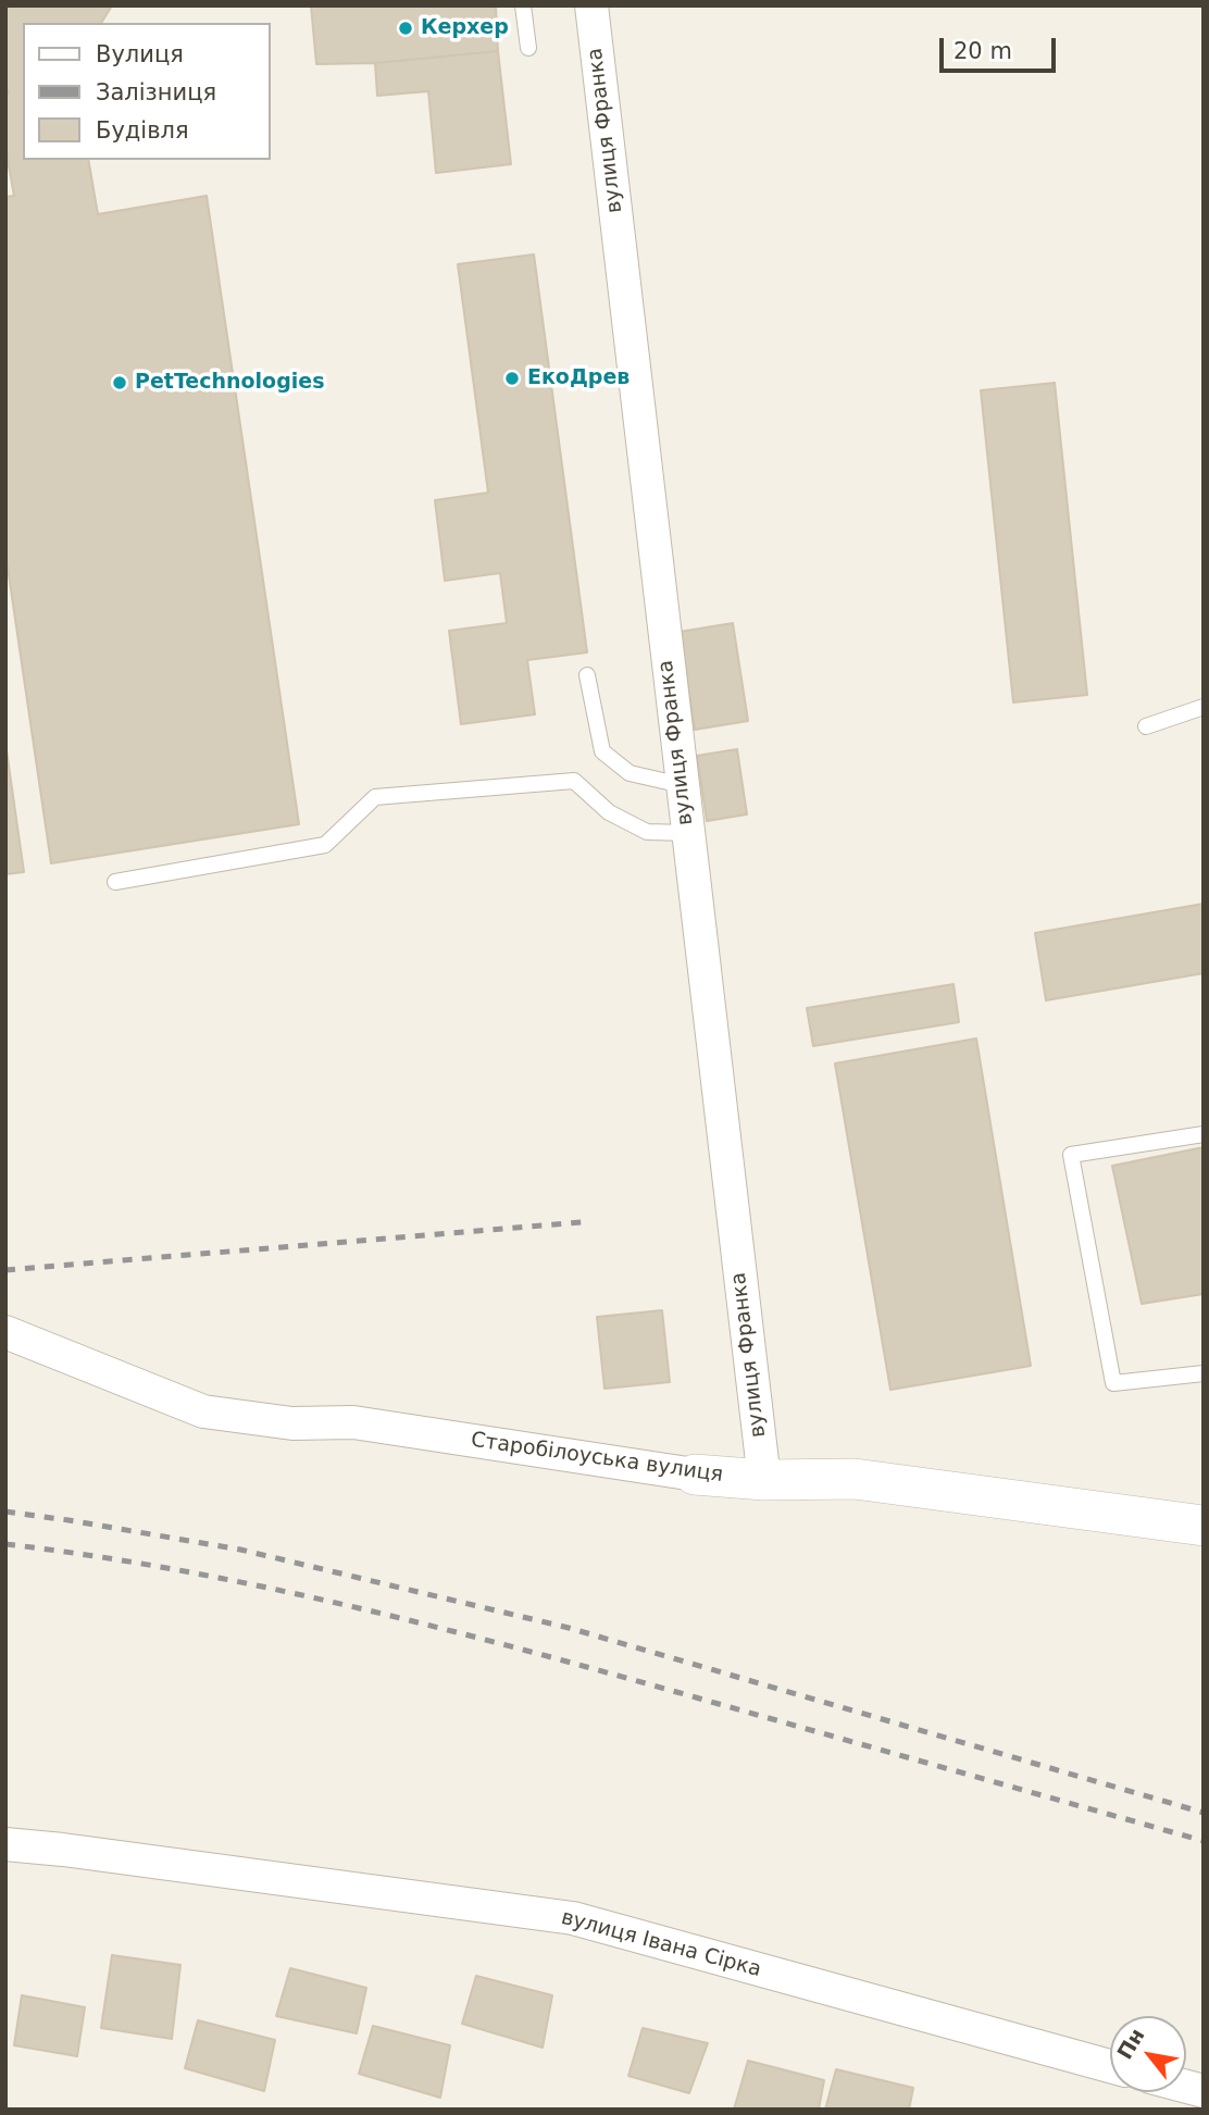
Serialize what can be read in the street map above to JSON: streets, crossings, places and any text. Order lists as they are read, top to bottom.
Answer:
{
  "streets": {
    "street": ["вулиця Франка", "Старобілоуська вулиця", "вулиця Івана Сірка"]
  },
  "crossings": [
    ["вулиця Франка", "Старобілоуська вулиця"]
  ],
  "places": ["Керхер", "ЕкоДрев", "PetTechnologies"],
  "legend": ["Вулиця", "Залізниця", "Будівля"],
  "scale_bar": "20 m",
  "north": "top left"
}
